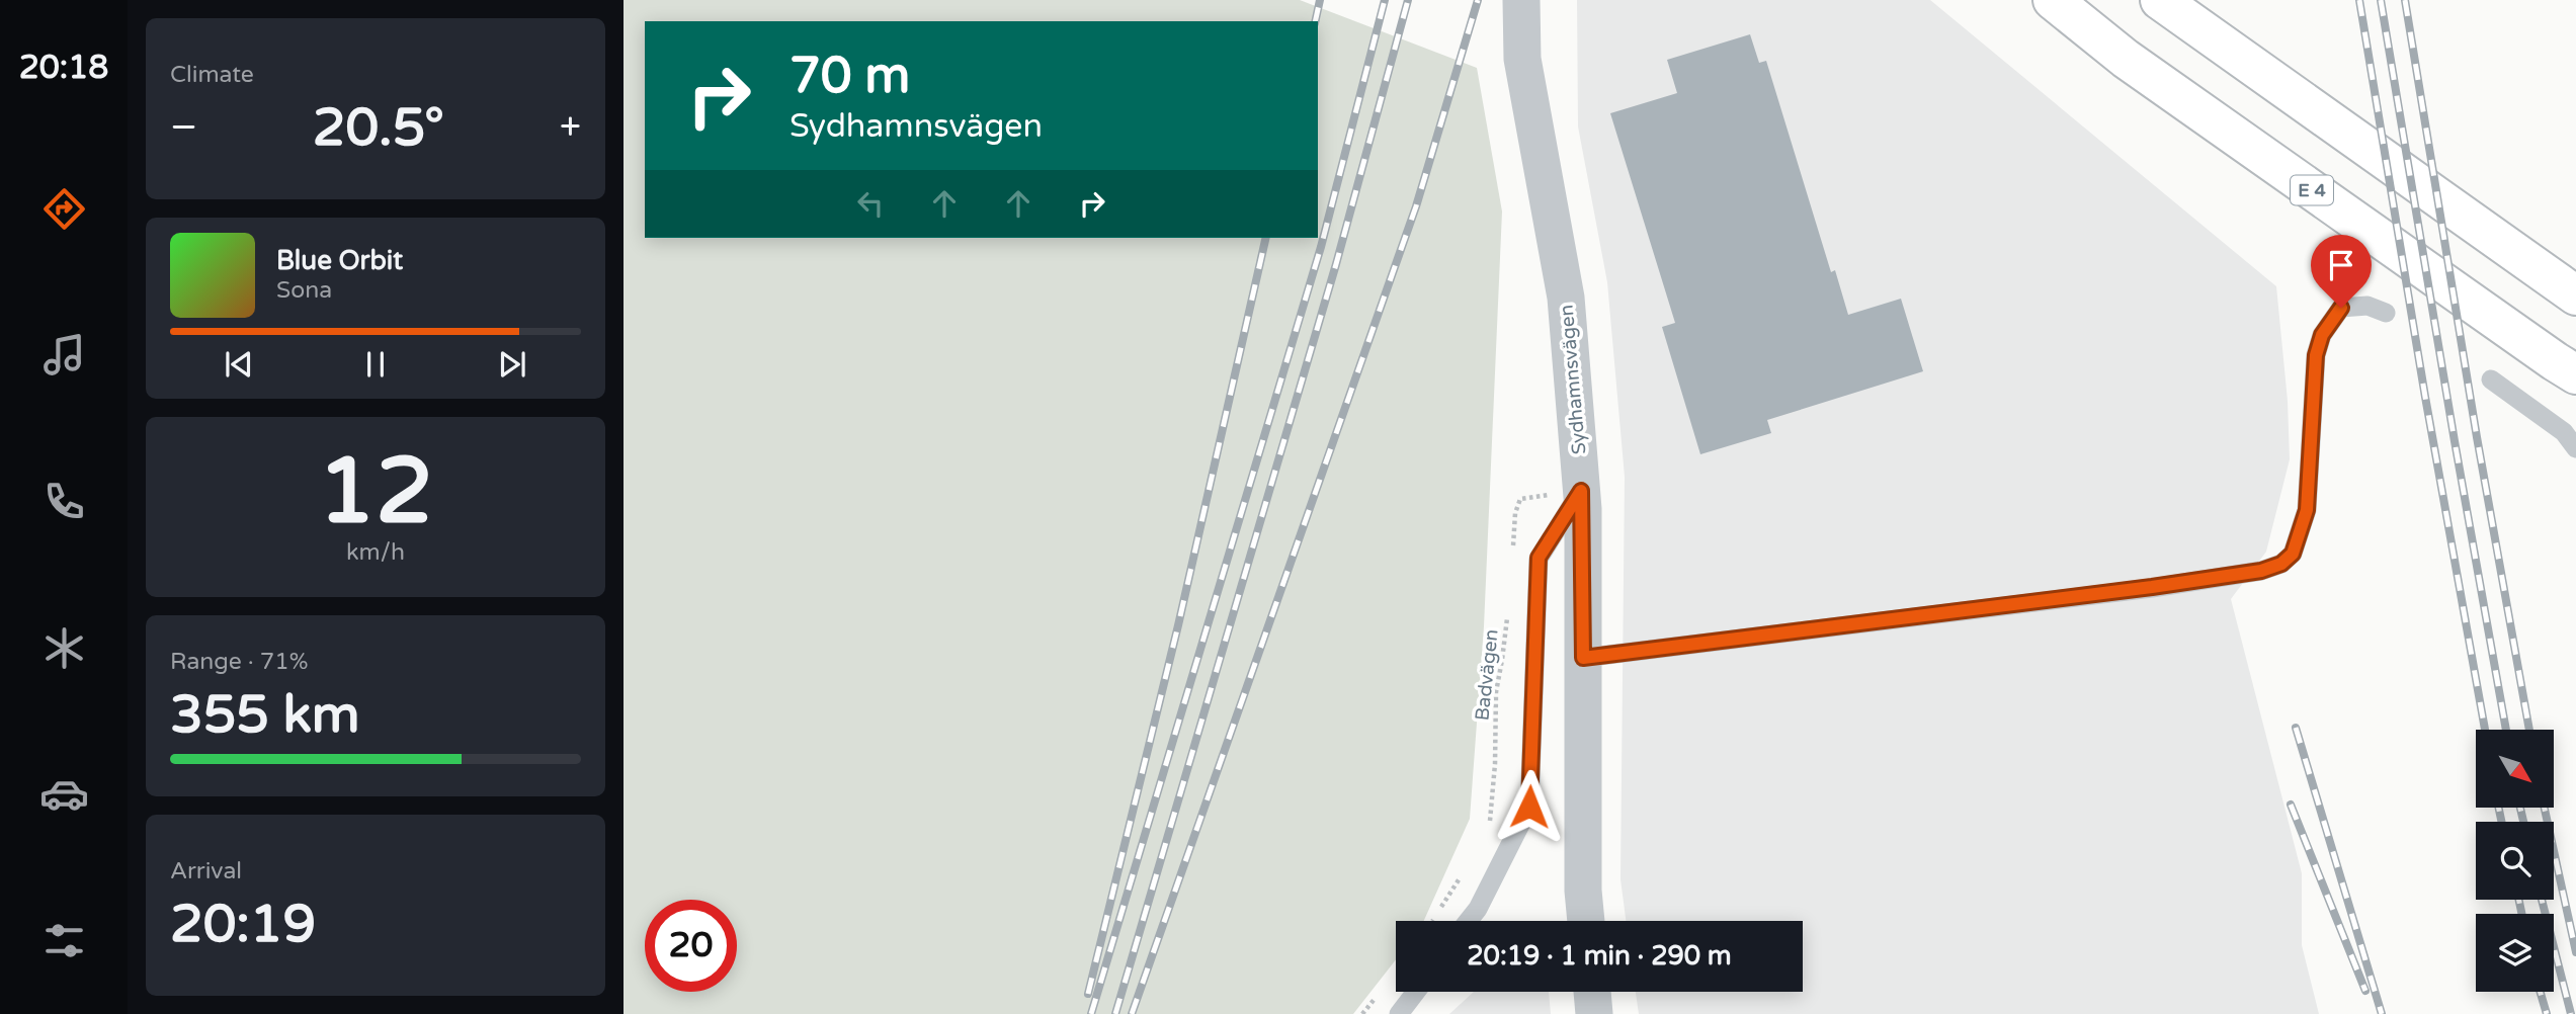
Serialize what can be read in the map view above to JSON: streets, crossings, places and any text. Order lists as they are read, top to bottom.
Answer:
{
  "streets": {
    "highway": ["E 4"],
    "street": ["Sydhamnsvägen"],
    "path": ["Badvägen"]
  },
  "north": "bottom right",
  "page": {
    "tabs": "20:18",
    "tile": [
      "Climate",
      ["12", "km/h"],
      ["Range · 71%", "355 km"],
      ["Arrival", "20:19"]
    ],
    "turn": ["70 m", "Sydhamnsvägen"],
    "heat": ["−", "20.5°", "+"],
    "song": ["Blue Orbit", "Sona"],
    "limit": "20",
    "trip": "20:19 · 1 min · 290 m"
  }
}
